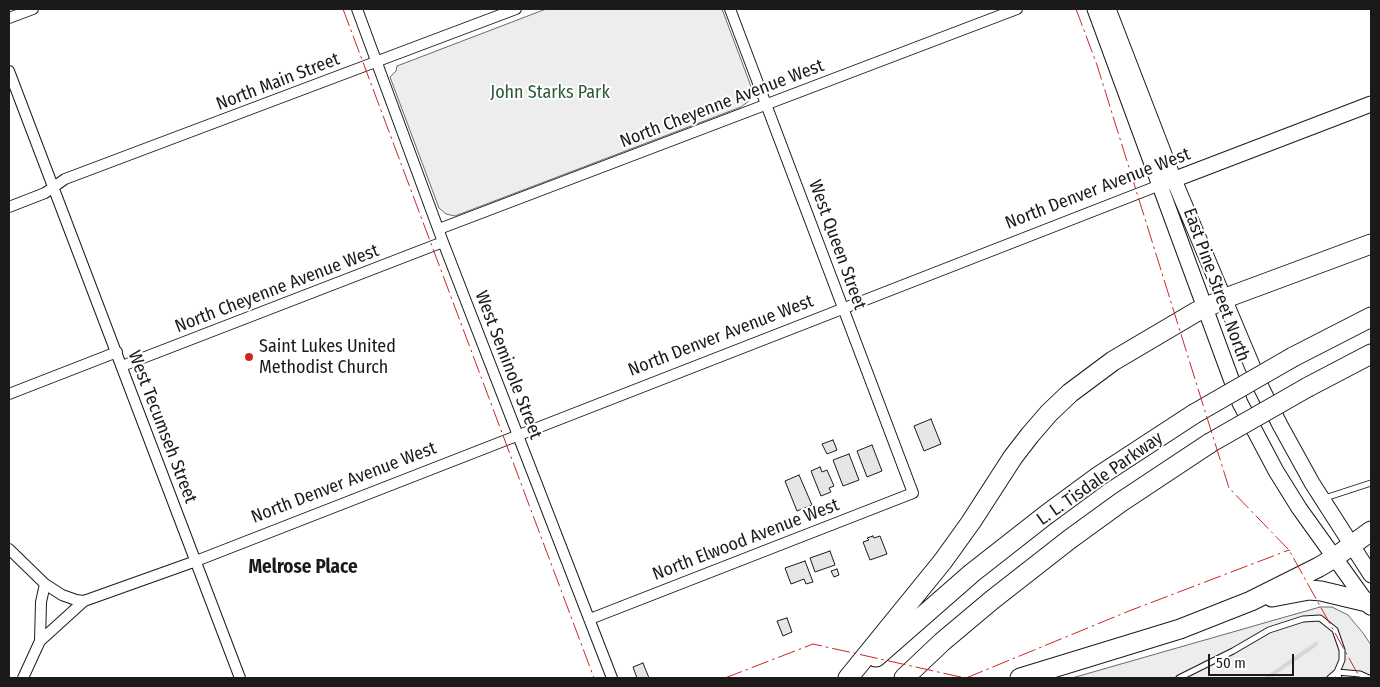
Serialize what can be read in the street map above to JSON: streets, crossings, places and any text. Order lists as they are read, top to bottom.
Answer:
{
  "streets": {
    "highway": ["L. L. Tisdale Parkway"],
    "street": [
      "North Main Street",
      "North Cheyenne Avenue West",
      "North Denver Avenue West",
      "West Queen Street",
      "East Pine Street North",
      "West Seminole Street",
      "West Tecumseh Street",
      "North Elwood Avenue West"
    ]
  },
  "crossings": [
    ["North Main Street", "West Seminole Street"],
    ["North Main Street", "West Tecumseh Street"],
    ["North Cheyenne Avenue West", "West Queen Street"],
    ["North Cheyenne Avenue West", "West Seminole Street"],
    ["North Cheyenne Avenue West", "West Tecumseh Street"],
    ["North Denver Avenue West", "West Queen Street"],
    ["North Denver Avenue West", "East Pine Street North"],
    ["North Denver Avenue West", "West Seminole Street"],
    ["North Denver Avenue West", "West Tecumseh Street"],
    ["West Queen Street", "North Elwood Avenue West"],
    ["West Seminole Street", "North Elwood Avenue West"]
  ],
  "districts": ["Melrose Place"],
  "parks": ["John Starks Park"],
  "places": ["Saint Lukes United Methodist Church"],
  "scale_bar": "50 m"
}
